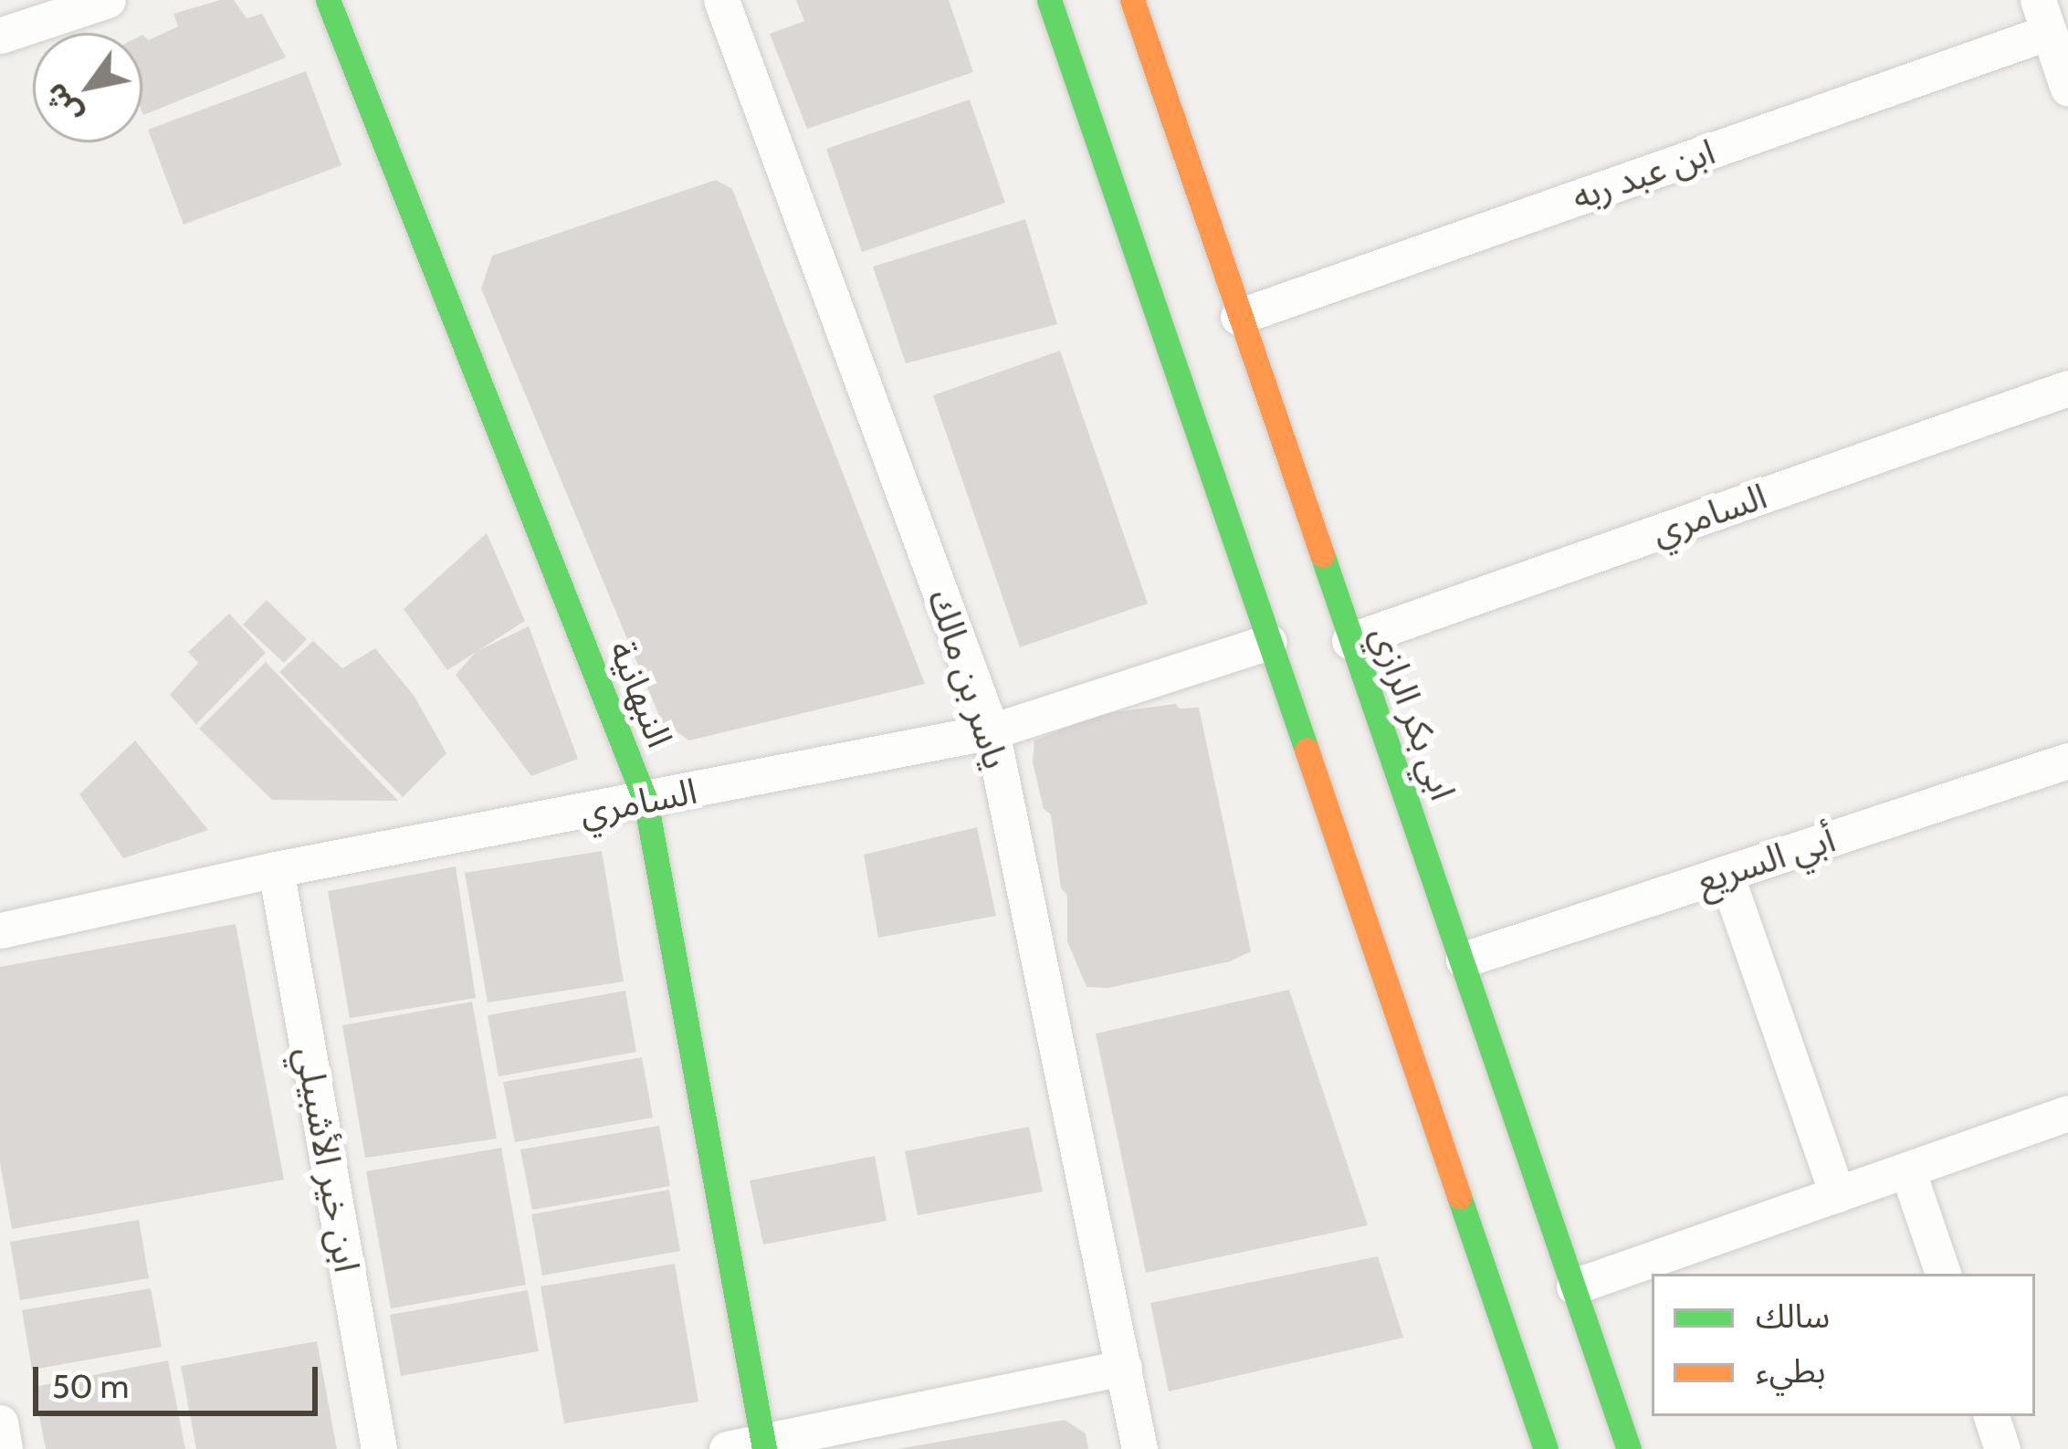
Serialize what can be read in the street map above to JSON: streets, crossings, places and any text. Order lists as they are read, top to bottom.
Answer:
{
  "streets": {
    "street": [
      "ابن عبد ربه",
      "السامري",
      "ياسر بن مالك",
      "النبهانية",
      "ابي بكر الرازي",
      "أبي السريع",
      "ابن خير الأشبيلي"
    ]
  },
  "crossings": [
    ["ابن عبد ربه", "ابي بكر الرازي"],
    ["السامري", "ياسر بن مالك"],
    ["السامري", "النبهانية"],
    ["السامري", "ابي بكر الرازي"],
    ["السامري", "ابن خير الأشبيلي"],
    ["ابي بكر الرازي", "أبي السريع"]
  ],
  "legend": ["سالك", "بطيء"],
  "scale_bar": "50 m",
  "north": "bottom left"
}
